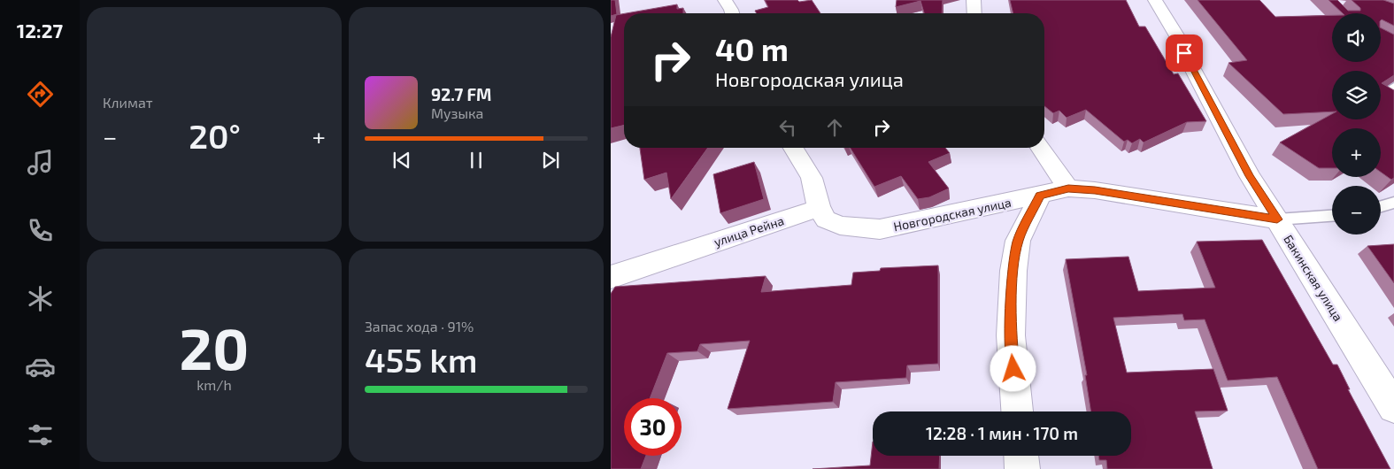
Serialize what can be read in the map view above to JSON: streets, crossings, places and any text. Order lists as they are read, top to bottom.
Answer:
{
  "streets": {
    "street": ["Новгородская улица", "улица Рейна", "Бакинская улица"]
  },
  "crossings": [
    ["Новгородская улица", "улица Рейна"],
    ["Новгородская улица", "Бакинская улица"]
  ],
  "page": {
    "tabs": "12:27",
    "tile": [
      "Климат",
      ["20", "km/h"],
      ["Запас хода · 91%", "455 km"]
    ],
    "map_buttons": ["+", "−"],
    "turn": ["40 m", "Новгородская улица"],
    "song": ["92.7 FM", "Музыка"],
    "heat": ["−", "20°", "+"],
    "limit": "30",
    "trip": "12:28 · 1 мин · 170 m"
  }
}
